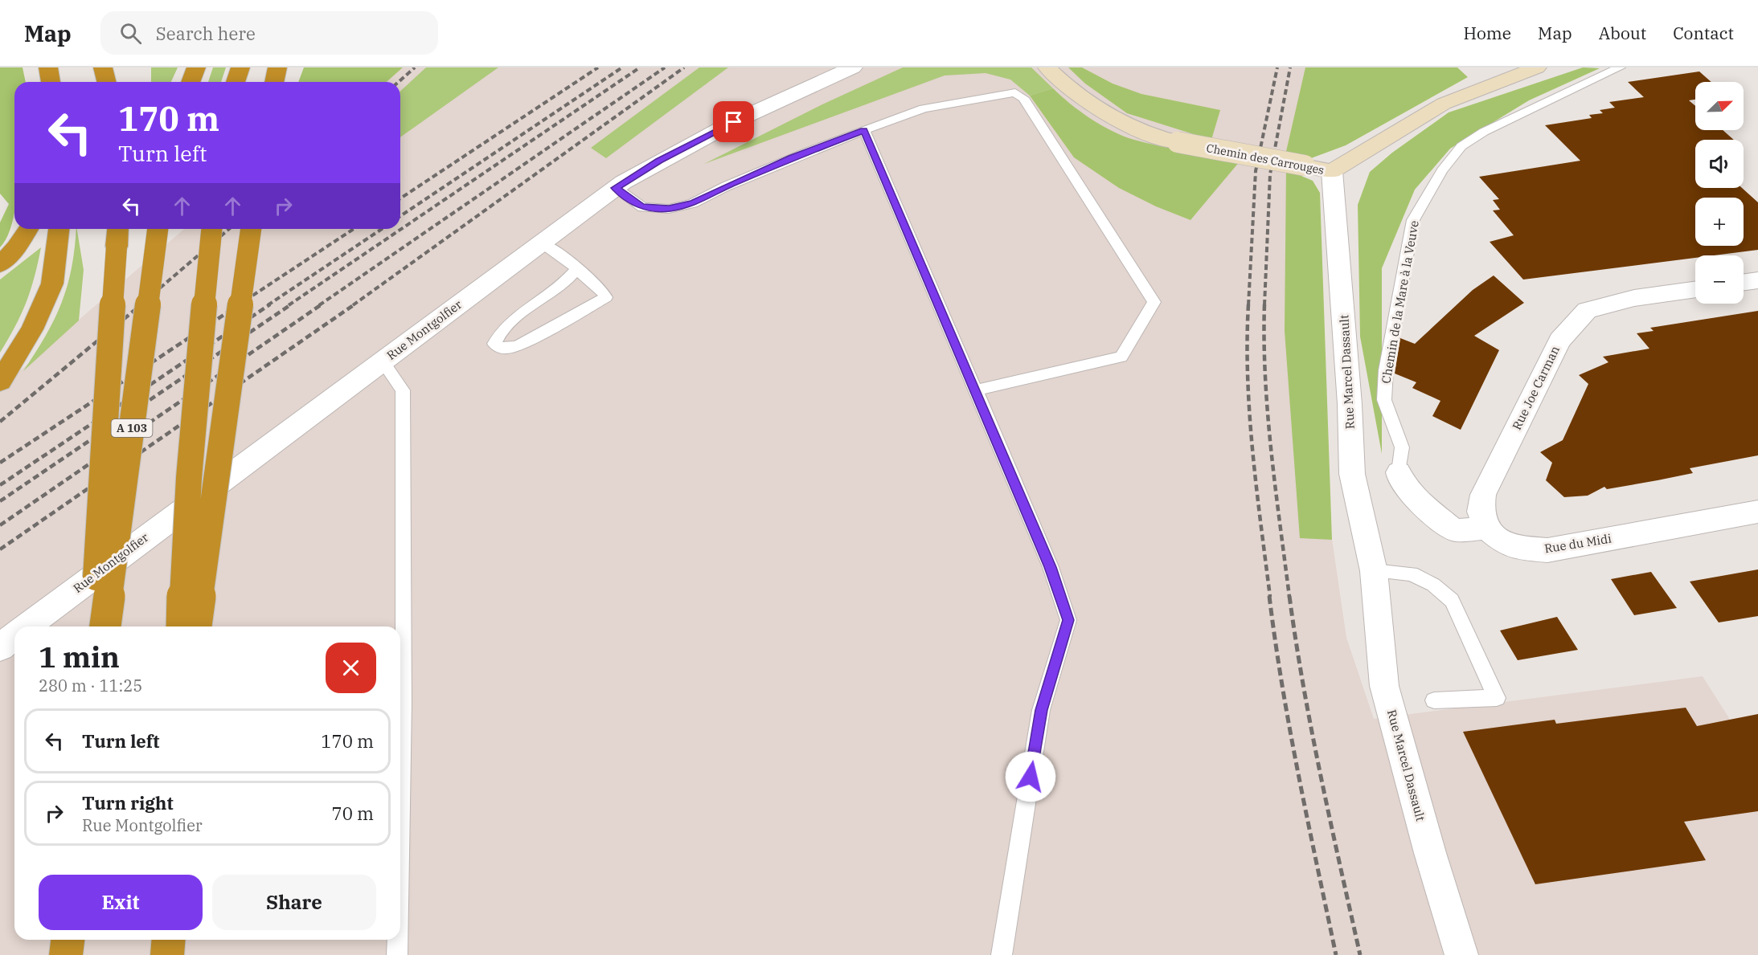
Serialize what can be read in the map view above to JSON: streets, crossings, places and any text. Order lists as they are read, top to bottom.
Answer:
{
  "streets": {
    "highway": ["A 103"],
    "street": [
      "Chemin des Carrouges",
      "Rue Montgolfier",
      "Rue Marcel Dassault",
      "Rue Joe Carman",
      "Rue du Midi"
    ],
    "lane": ["Chemin de la Mare à la Veuve"]
  },
  "crossings": [
    ["Chemin des Carrouges", "Rue Marcel Dassault"],
    ["Rue Joe Carman", "Rue du Midi"]
  ],
  "north": "top right",
  "page": {
    "header": "Map",
    "search": "Search here",
    "nav": [
      "Home",
      "Map",
      "About",
      "Contact"
    ],
    "map_buttons": ["+", "−"],
    "turn": ["170 m", "Turn left"],
    "heading": ["1 min", "280 m · 11:25"],
    "list": [
      {
        "name": "Turn left",
        "value": "170 m"
      },
      {
        "name": "Turn right",
        "note": "Rue Montgolfier",
        "value": "70 m"
      }
    ],
    "buttons": ["Exit", "Share"]
  }
}
